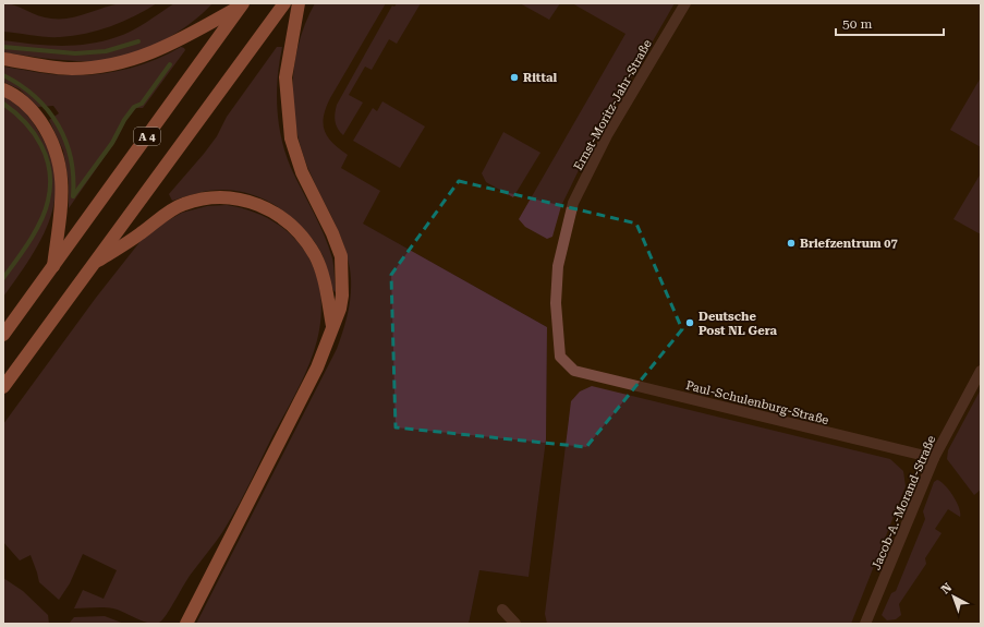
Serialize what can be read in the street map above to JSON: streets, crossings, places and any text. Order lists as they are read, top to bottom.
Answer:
{
  "streets": {
    "highway": ["A 4"],
    "street": ["Ernst-Moritz-Jahr-Straße", "Paul-Schulenburg-Straße", "Jacob-A.-Morand-Straße"]
  },
  "crossings": [
    ["Ernst-Moritz-Jahr-Straße", "Paul-Schulenburg-Straße"],
    ["Paul-Schulenburg-Straße", "Jacob-A.-Morand-Straße"]
  ],
  "places": ["Rittal", "Briefzentrum 07", "Deutsche Post NL Gera"],
  "scale_bar": "50 m",
  "north": "top left"
}
